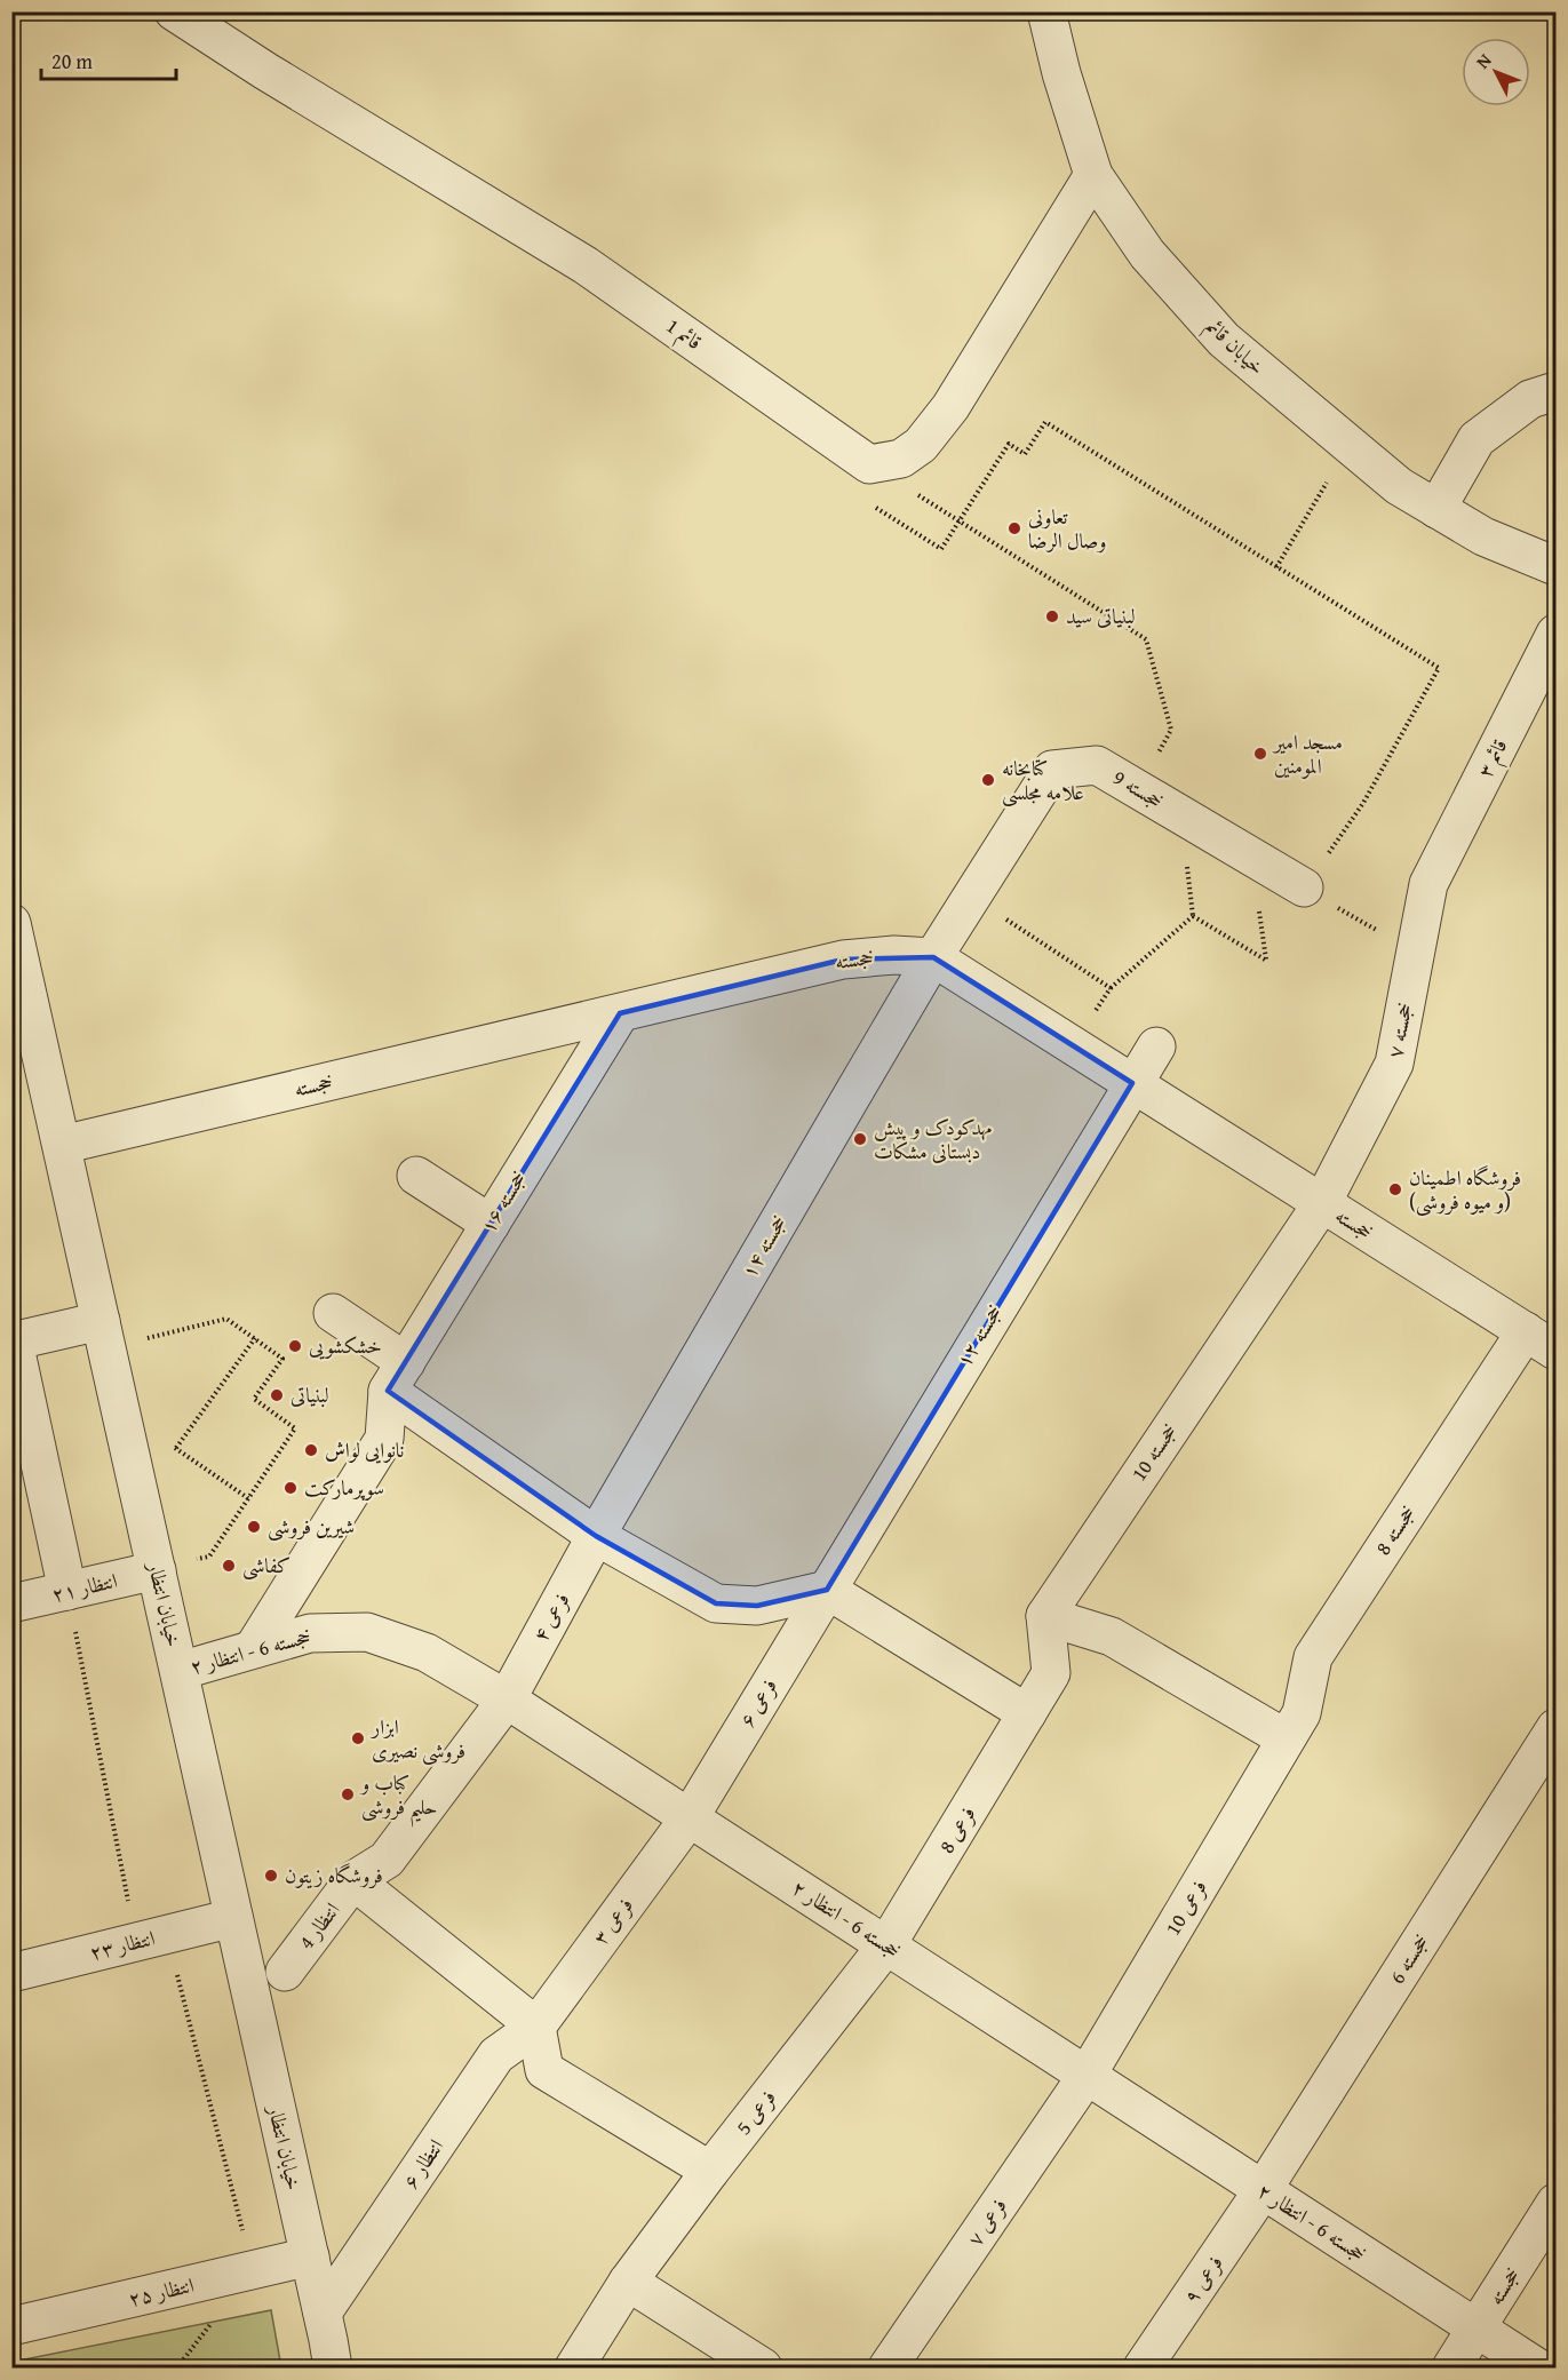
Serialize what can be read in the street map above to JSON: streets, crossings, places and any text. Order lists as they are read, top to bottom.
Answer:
{
  "streets": {
    "street": [
      "قائم 1",
      "خیابان قائم",
      "قائم ۳",
      "خجسته 9",
      "خجسته",
      "خجسته ۷",
      "خجسته ۱۶",
      "خجسته ۱۴",
      "خجسته ۱۲",
      "خجسته 10",
      "خجسته 8",
      "انتظار ۲۱",
      "خیابان انتظار",
      "فرعی ۴",
      "خجسته 6 - انتظار ۲",
      "فرعی ۶",
      "فرعی 8",
      "فرعی 10",
      "فرعی ۳",
      "انتظار 4",
      "انتظار ۲۳",
      "خجسته 6",
      "فرعی 5",
      "انتظار ۶",
      "فرعی ۷",
      "فرعی ۹",
      "انتظار ۲۵"
    ]
  },
  "crossings": [
    ["قائم ۳", "خجسته ۷"],
    ["خجسته 9", "خجسته"],
    ["خجسته 9", "خجسته ۱۴"],
    ["خجسته", "خجسته ۷"],
    ["خجسته", "خجسته ۱۶"],
    ["خجسته", "خجسته ۱۴"],
    ["خجسته", "خجسته ۱۲"],
    ["خجسته", "خجسته 10"],
    ["خجسته", "خجسته 8"],
    ["خجسته", "خیابان انتظار"],
    ["خجسته", "خجسته 6 - انتظار ۲"],
    ["خجسته ۷", "خجسته 10"],
    ["خجسته ۱۴", "فرعی ۴"],
    ["خجسته ۱۲", "فرعی ۶"],
    ["خجسته 8", "فرعی 10"],
    ["انتظار ۲۱", "خیابان انتظار"],
    ["خیابان انتظار", "خجسته 6 - انتظار ۲"],
    ["خیابان انتظار", "انتظار ۲۳"],
    ["خیابان انتظار", "انتظار ۶"],
    ["خیابان انتظار", "انتظار ۲۵"],
    ["فرعی ۴", "خجسته 6 - انتظار ۲"],
    ["فرعی ۴", "انتظار 4"],
    ["خجسته 6 - انتظار ۲", "فرعی ۶"],
    ["خجسته 6 - انتظار ۲", "فرعی 8"],
    ["خجسته 6 - انتظار ۲", "فرعی 10"],
    ["خجسته 6 - انتظار ۲", "فرعی ۳"],
    ["خجسته 6 - انتظار ۲", "خجسته 6"],
    ["خجسته 6 - انتظار ۲", "فرعی 5"],
    ["خجسته 6 - انتظار ۲", "فرعی ۷"],
    ["خجسته 6 - انتظار ۲", "فرعی ۹"],
    ["فرعی ۶", "فرعی ۳"],
    ["فرعی 8", "فرعی 5"],
    ["فرعی 10", "فرعی ۷"],
    ["فرعی ۳", "انتظار ۶"],
    ["خجسته 6", "فرعی ۹"]
  ],
  "places": [
    "تعاونی وصال الرضا",
    "لبنیاتی سید",
    "مسجد امیر المومنین",
    "کتابخانه علامه مجلسی",
    "مهدکودک و پیش دبستانی مشکات",
    "فروشگاه اطمینان (و میوه فروشی)",
    "خشکشویی",
    "لبنیاتی",
    "نانوایی لواش",
    "سوپرمارکت",
    "شیرین فروشی",
    "کفاشی",
    "ابزار فروشی نصیری",
    "کباب و حلیم فروشی",
    "فروشگاه زیتون"
  ],
  "scale_bar": "20 m",
  "north": "top left"
}
